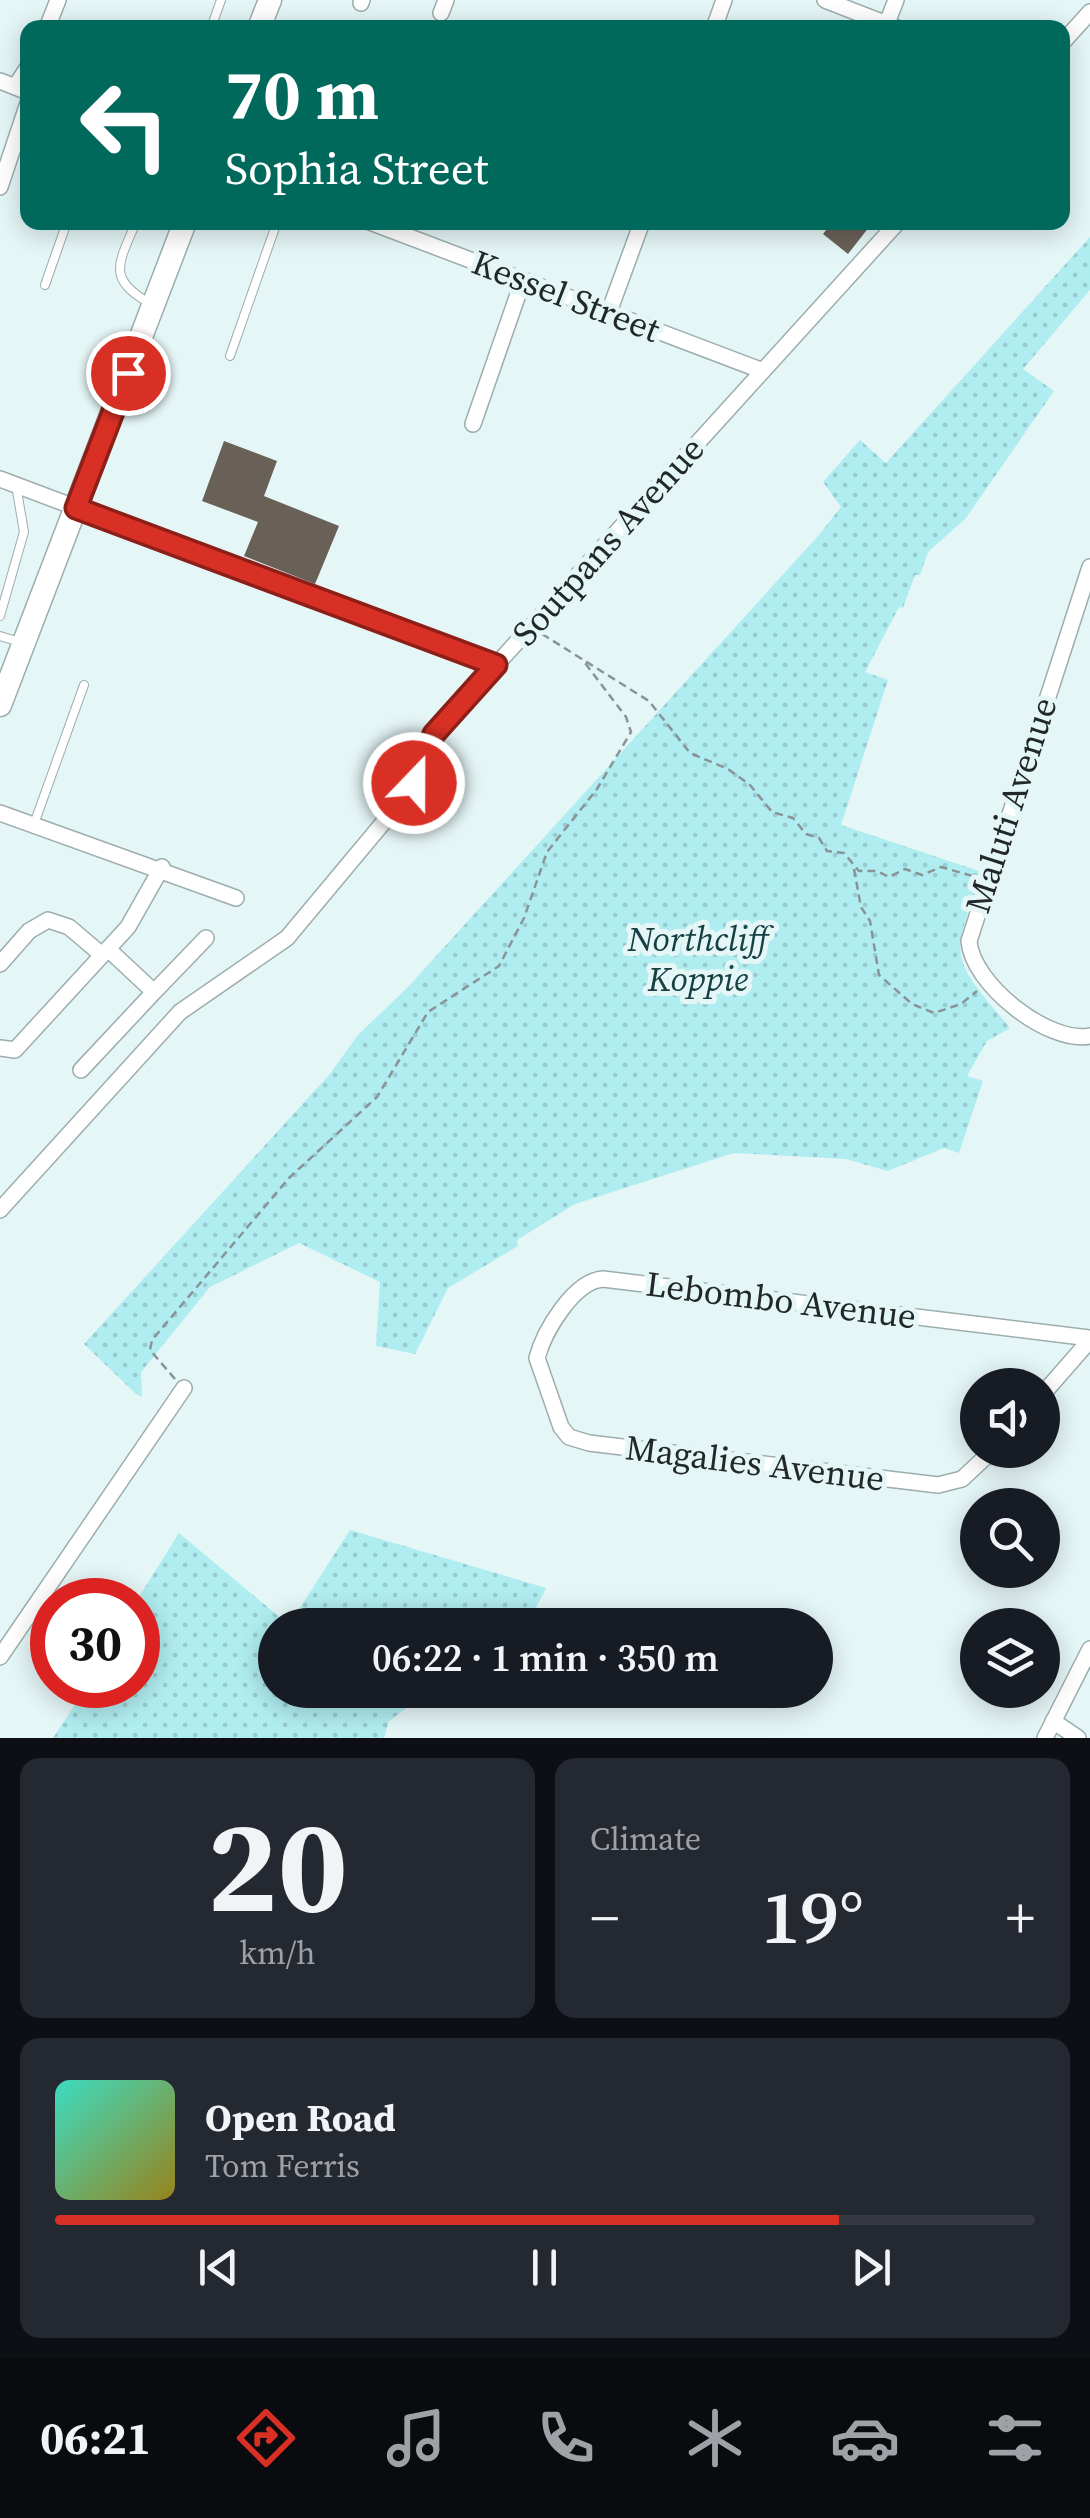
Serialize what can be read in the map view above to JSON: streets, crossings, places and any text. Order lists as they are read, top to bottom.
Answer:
{
  "streets": {
    "street": [
      "Kessel Street",
      "Soutpans Avenue",
      "Maluti Avenue",
      "Lebombo Avenue",
      "Magalies Avenue"
    ]
  },
  "crossings": [
    ["Kessel Street", "Soutpans Avenue"],
    ["Lebombo Avenue", "Magalies Avenue"]
  ],
  "parks": ["Northcliff Koppie"],
  "page": {
    "turn": ["70 m", "Sophia Street"],
    "limit": "30",
    "trip": "06:22 · 1 min · 350 m",
    "tile": [
      ["20", "km/h"],
      "Climate"
    ],
    "heat": ["−", "19°", "+"],
    "song": ["Open Road", "Tom Ferris"],
    "tabs": "06:21"
  }
}
